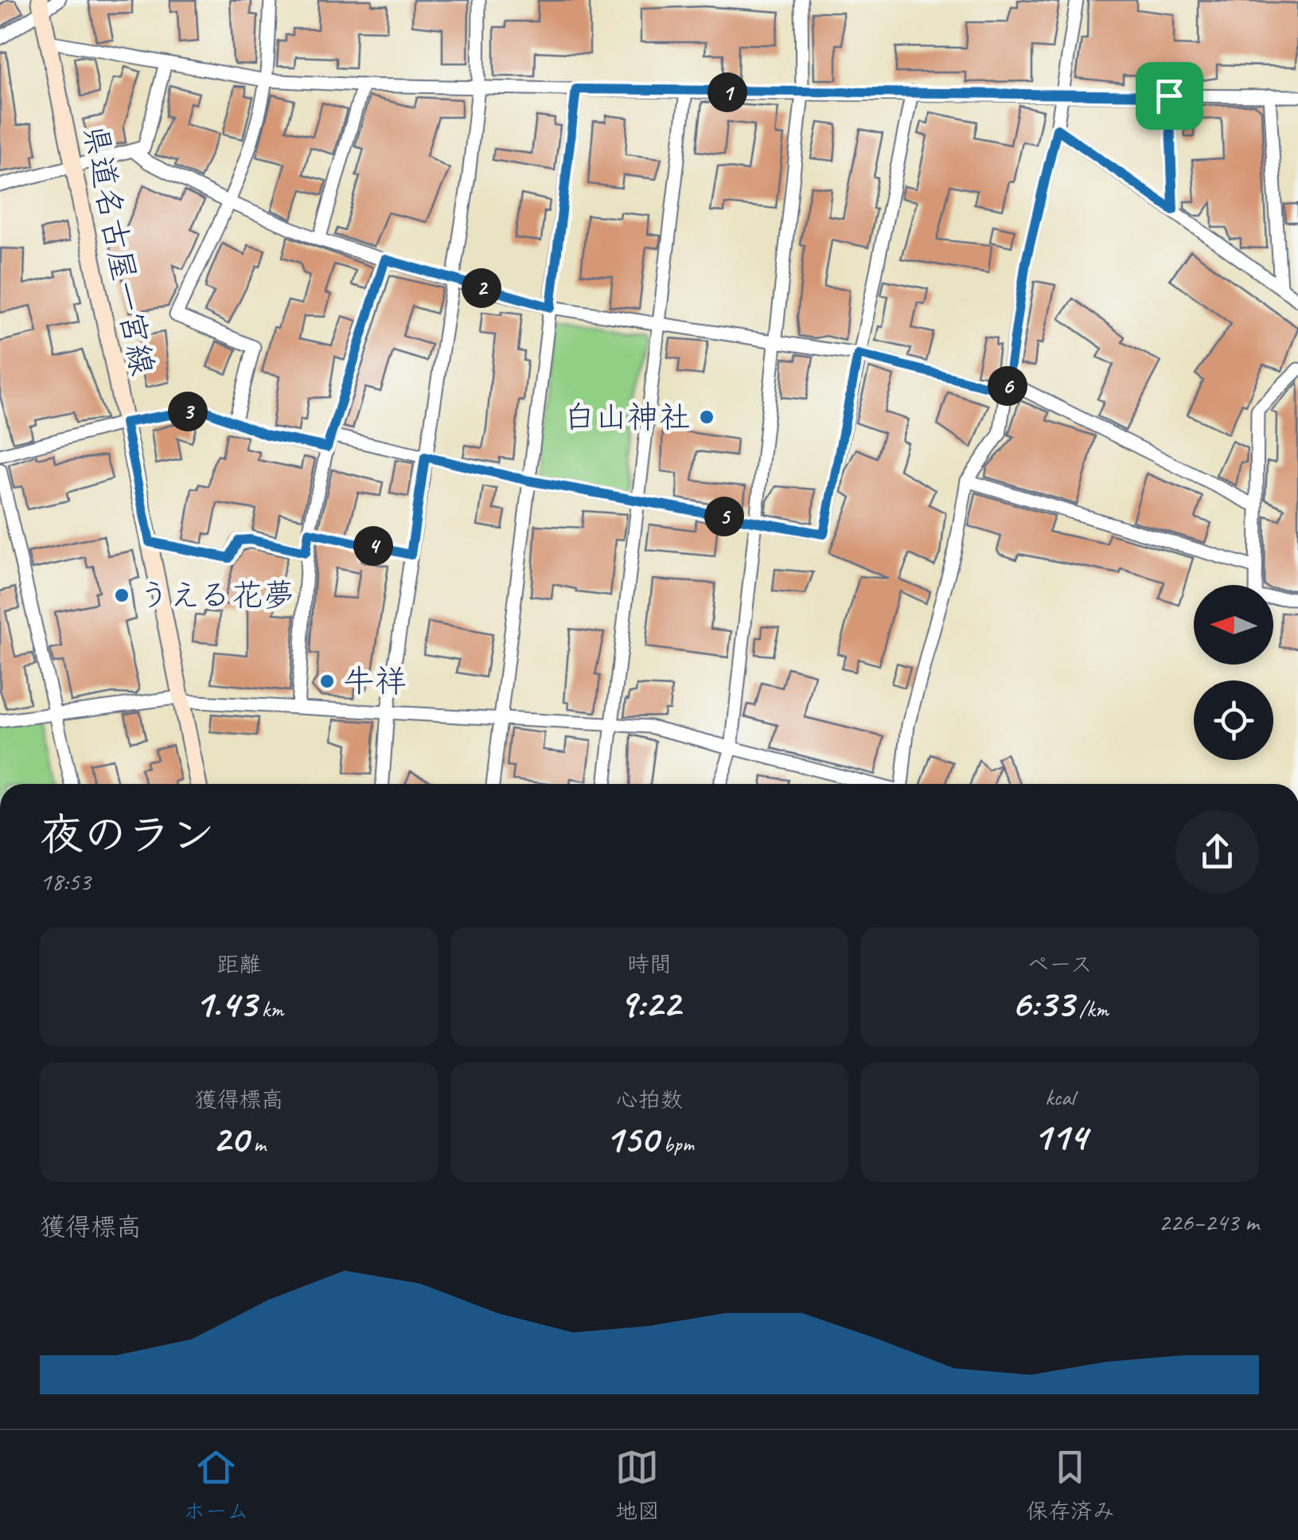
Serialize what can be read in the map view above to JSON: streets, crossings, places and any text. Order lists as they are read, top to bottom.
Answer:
{
  "streets": {
    "main road": ["県道名古屋一宮線"]
  },
  "places": ["白山神社", "うえる花夢", "牛祥"],
  "north": "left",
  "page": {
    "pins": [
      "1",
      "2",
      "6",
      "3",
      "5",
      "4"
    ],
    "heading": ["夜のラン", "18:53"],
    "stats": [
      ["距離", "1.43 km"],
      ["時間", "9:22"],
      ["ペース", "6:33 /km"],
      ["獲得標高", "20 m"],
      ["心拍数", "150 bpm"],
      ["kcal", "114"]
    ],
    "chart": ["獲得標高", "226–243 m"],
    "tabs": ["ホーム", "地図", "保存済み"]
  }
}
